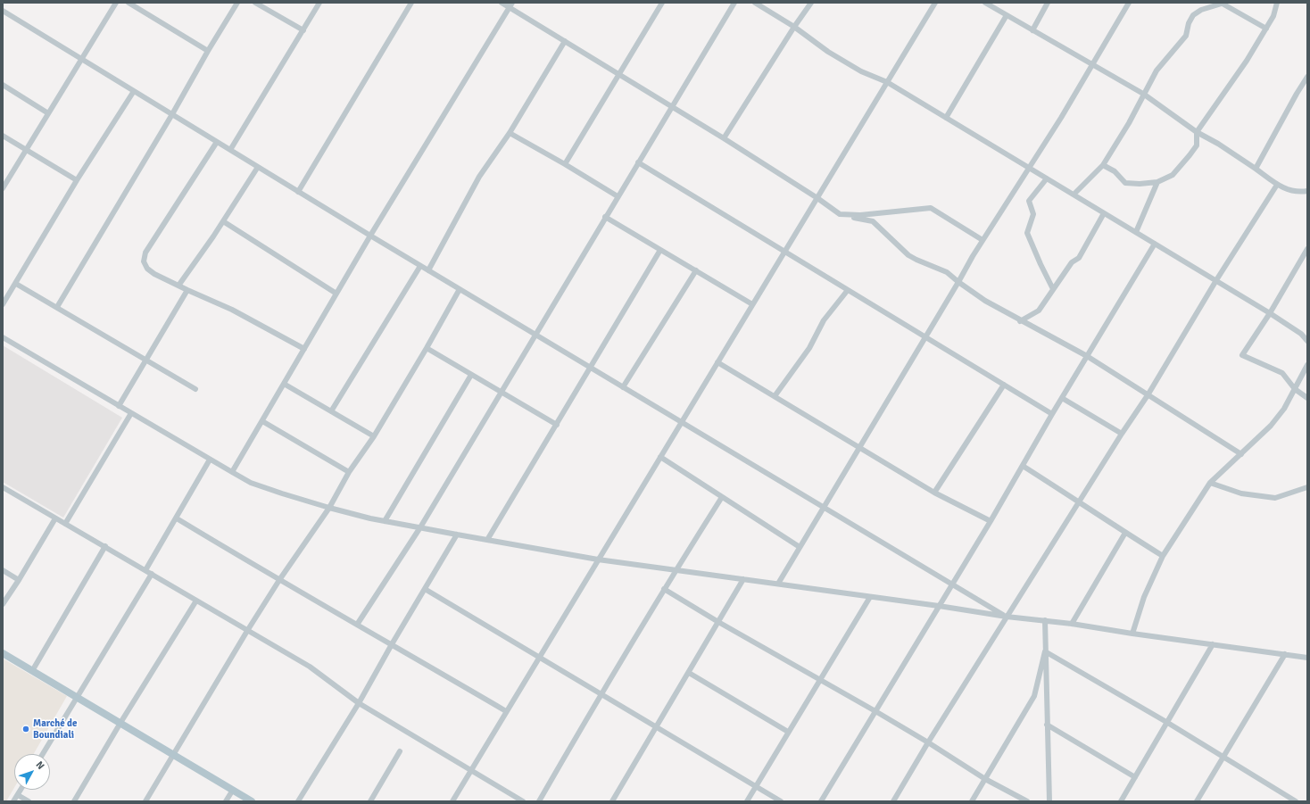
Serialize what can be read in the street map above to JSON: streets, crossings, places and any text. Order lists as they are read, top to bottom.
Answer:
{
  "places": ["Marché de Boundiali"],
  "north": "top right"
}
